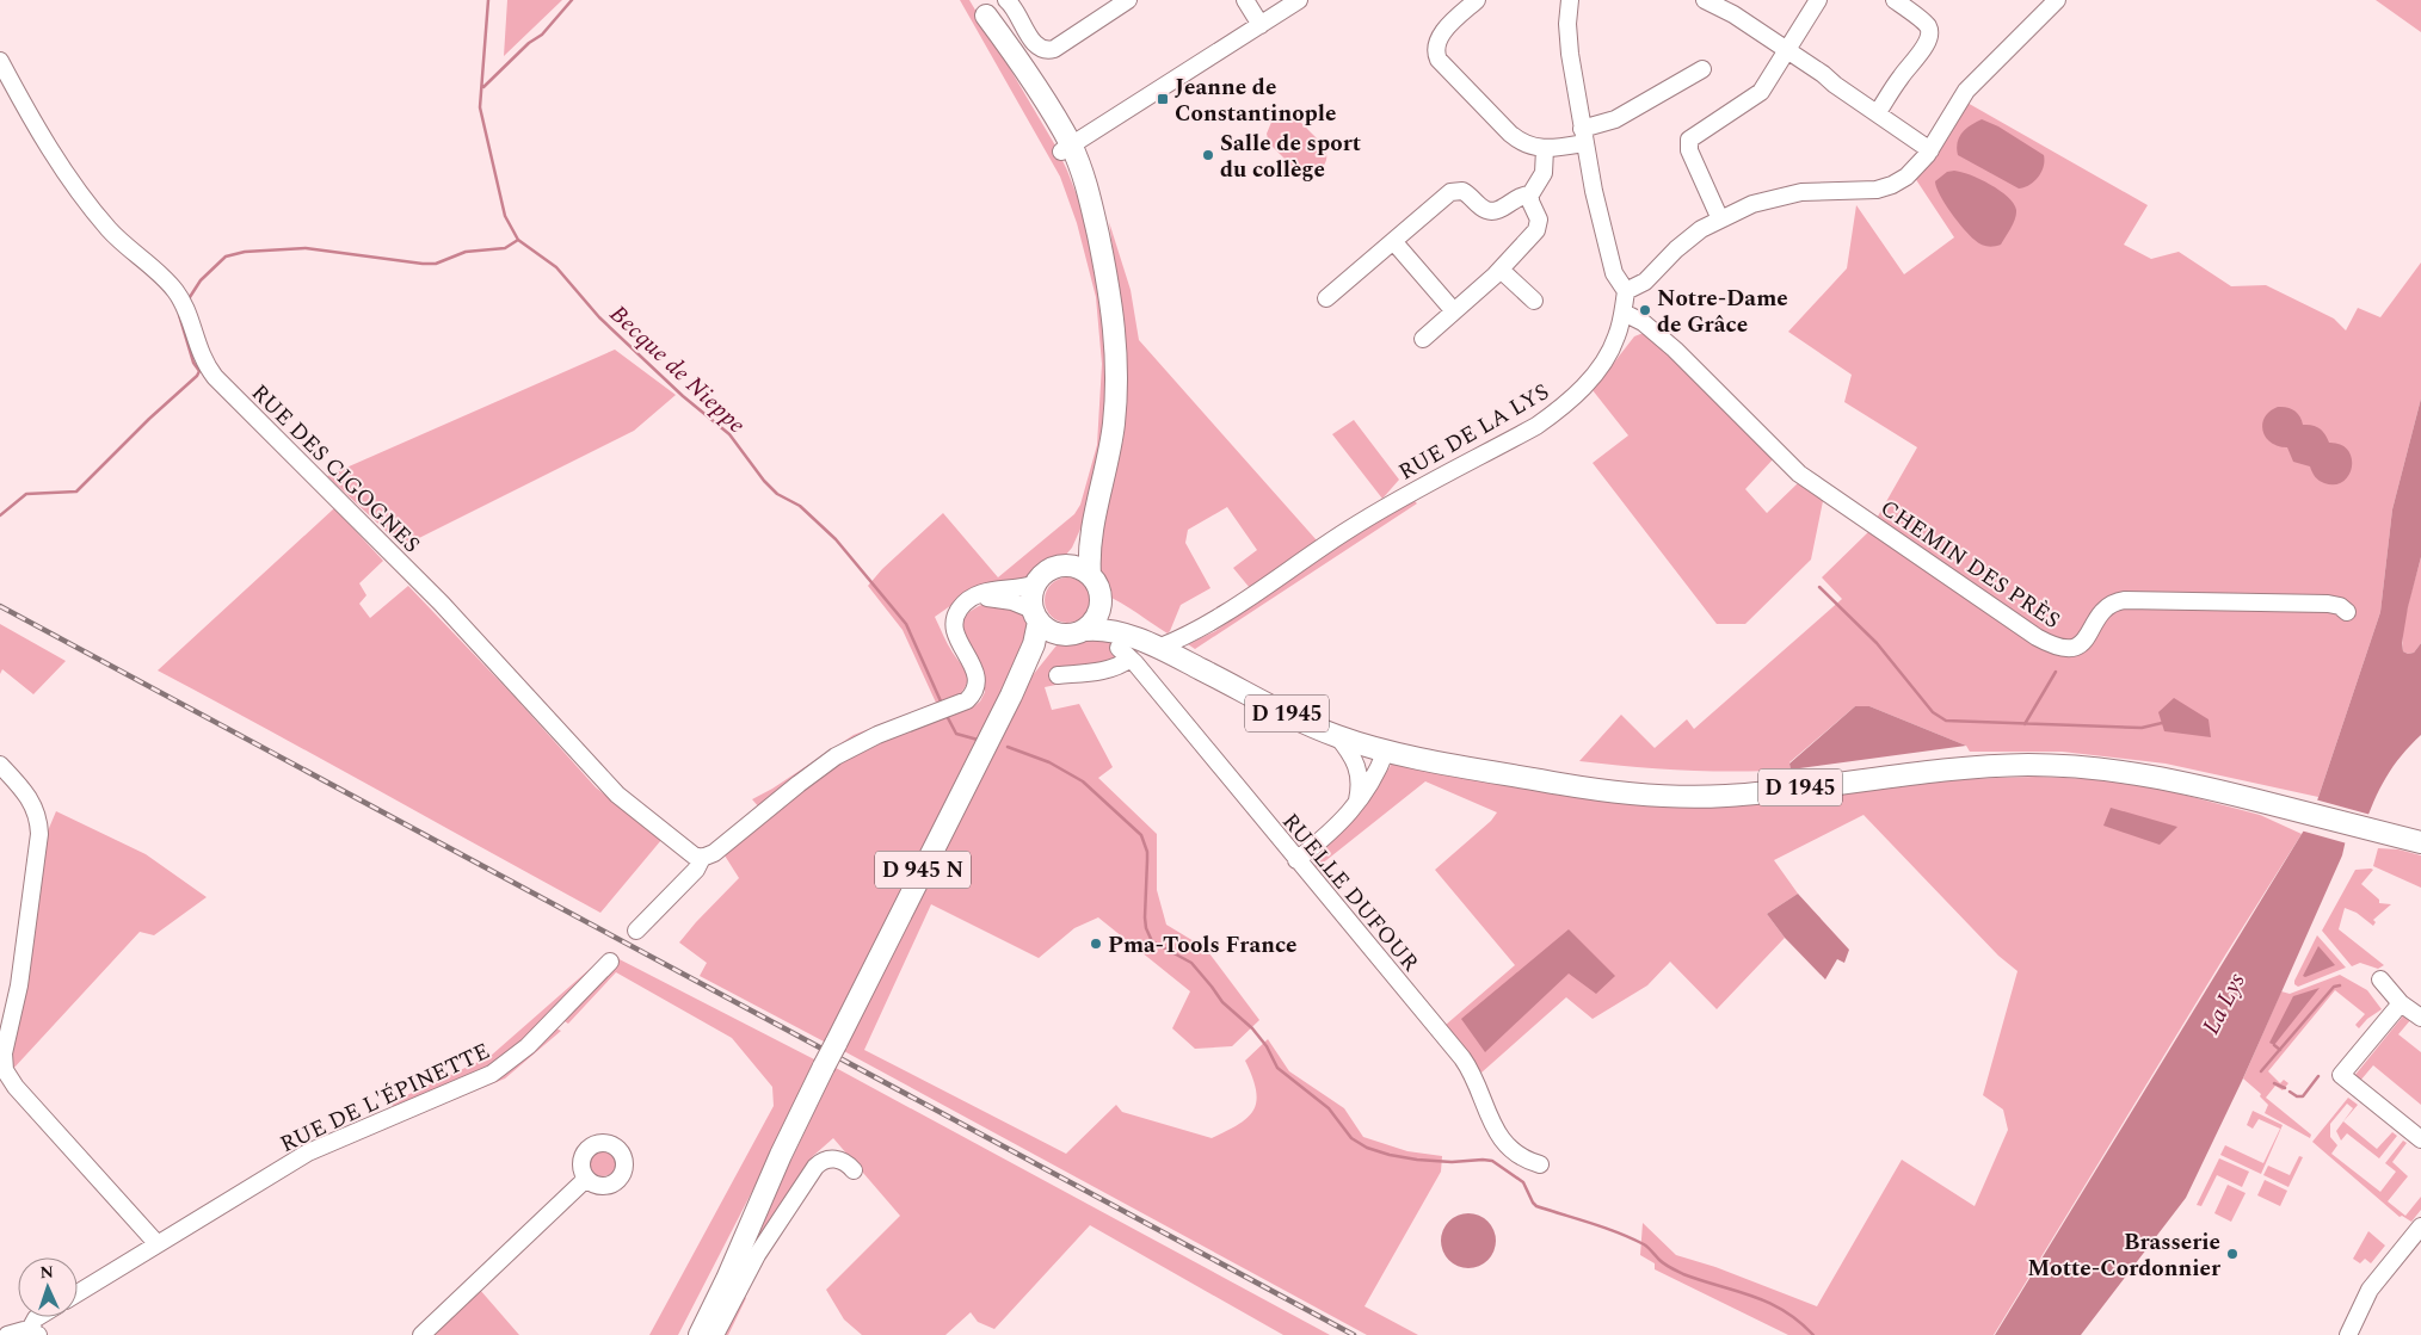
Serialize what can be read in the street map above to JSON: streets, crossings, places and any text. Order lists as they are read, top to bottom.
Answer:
{
  "streets": {
    "main road": ["D 1945", "D 945 N"],
    "street": [
      "RUE DE LA LYS",
      "RUE DES CIGOGNES",
      "CHEMIN DES PRÈS",
      "RUELLE DUFOUR",
      "RUE DE L'ÉPINETTE"
    ]
  },
  "crossings": [
    ["RUE DE LA LYS", "CHEMIN DES PRÈS"],
    ["RUE DE LA LYS", "D 1945"],
    ["D 1945", "D 945 N"]
  ],
  "water": ["Becque de Nieppe", "La Lys"],
  "places": {
    "transit": ["Jeanne de Constantinople"],
    "other": [
      "Salle de sport du collège",
      "Notre-Dame de Grâce",
      "Pma-Tools France",
      "Brasserie Motte-Cordonnier"
    ]
  },
  "north": "top"
}
